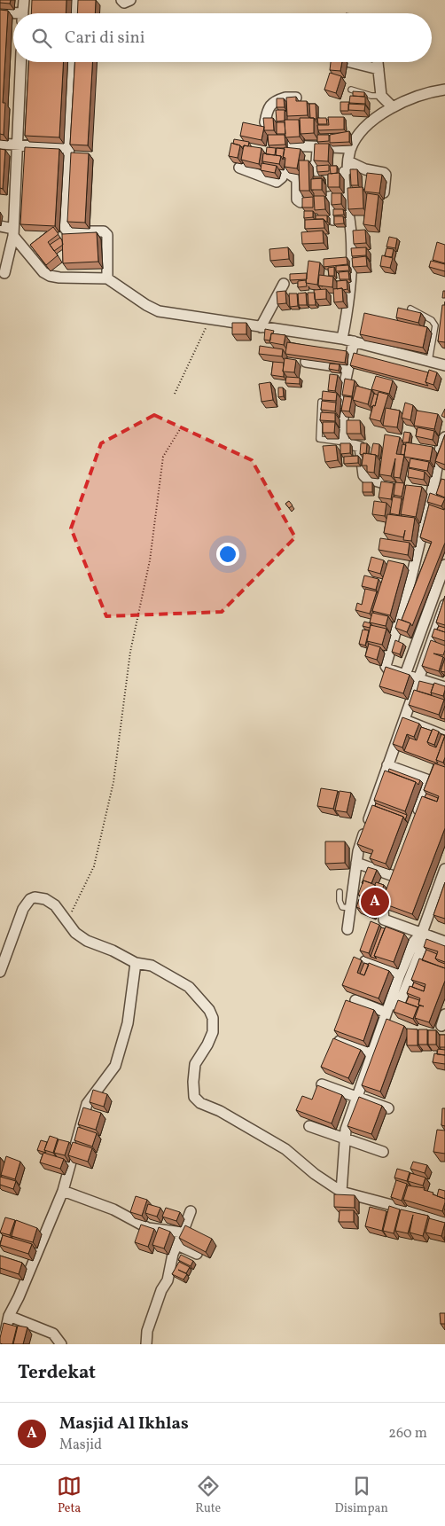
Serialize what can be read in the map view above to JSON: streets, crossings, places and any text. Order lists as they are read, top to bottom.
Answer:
{
  "page": {
    "search": "Cari di sini",
    "pins": "A",
    "heading": "Terdekat",
    "list": [
      {
        "mark": "A",
        "name": "Masjid Al Ikhlas",
        "note": "Masjid",
        "value": "260 m"
      }
    ],
    "nav": ["Peta", "Rute", "Disimpan"]
  }
}
